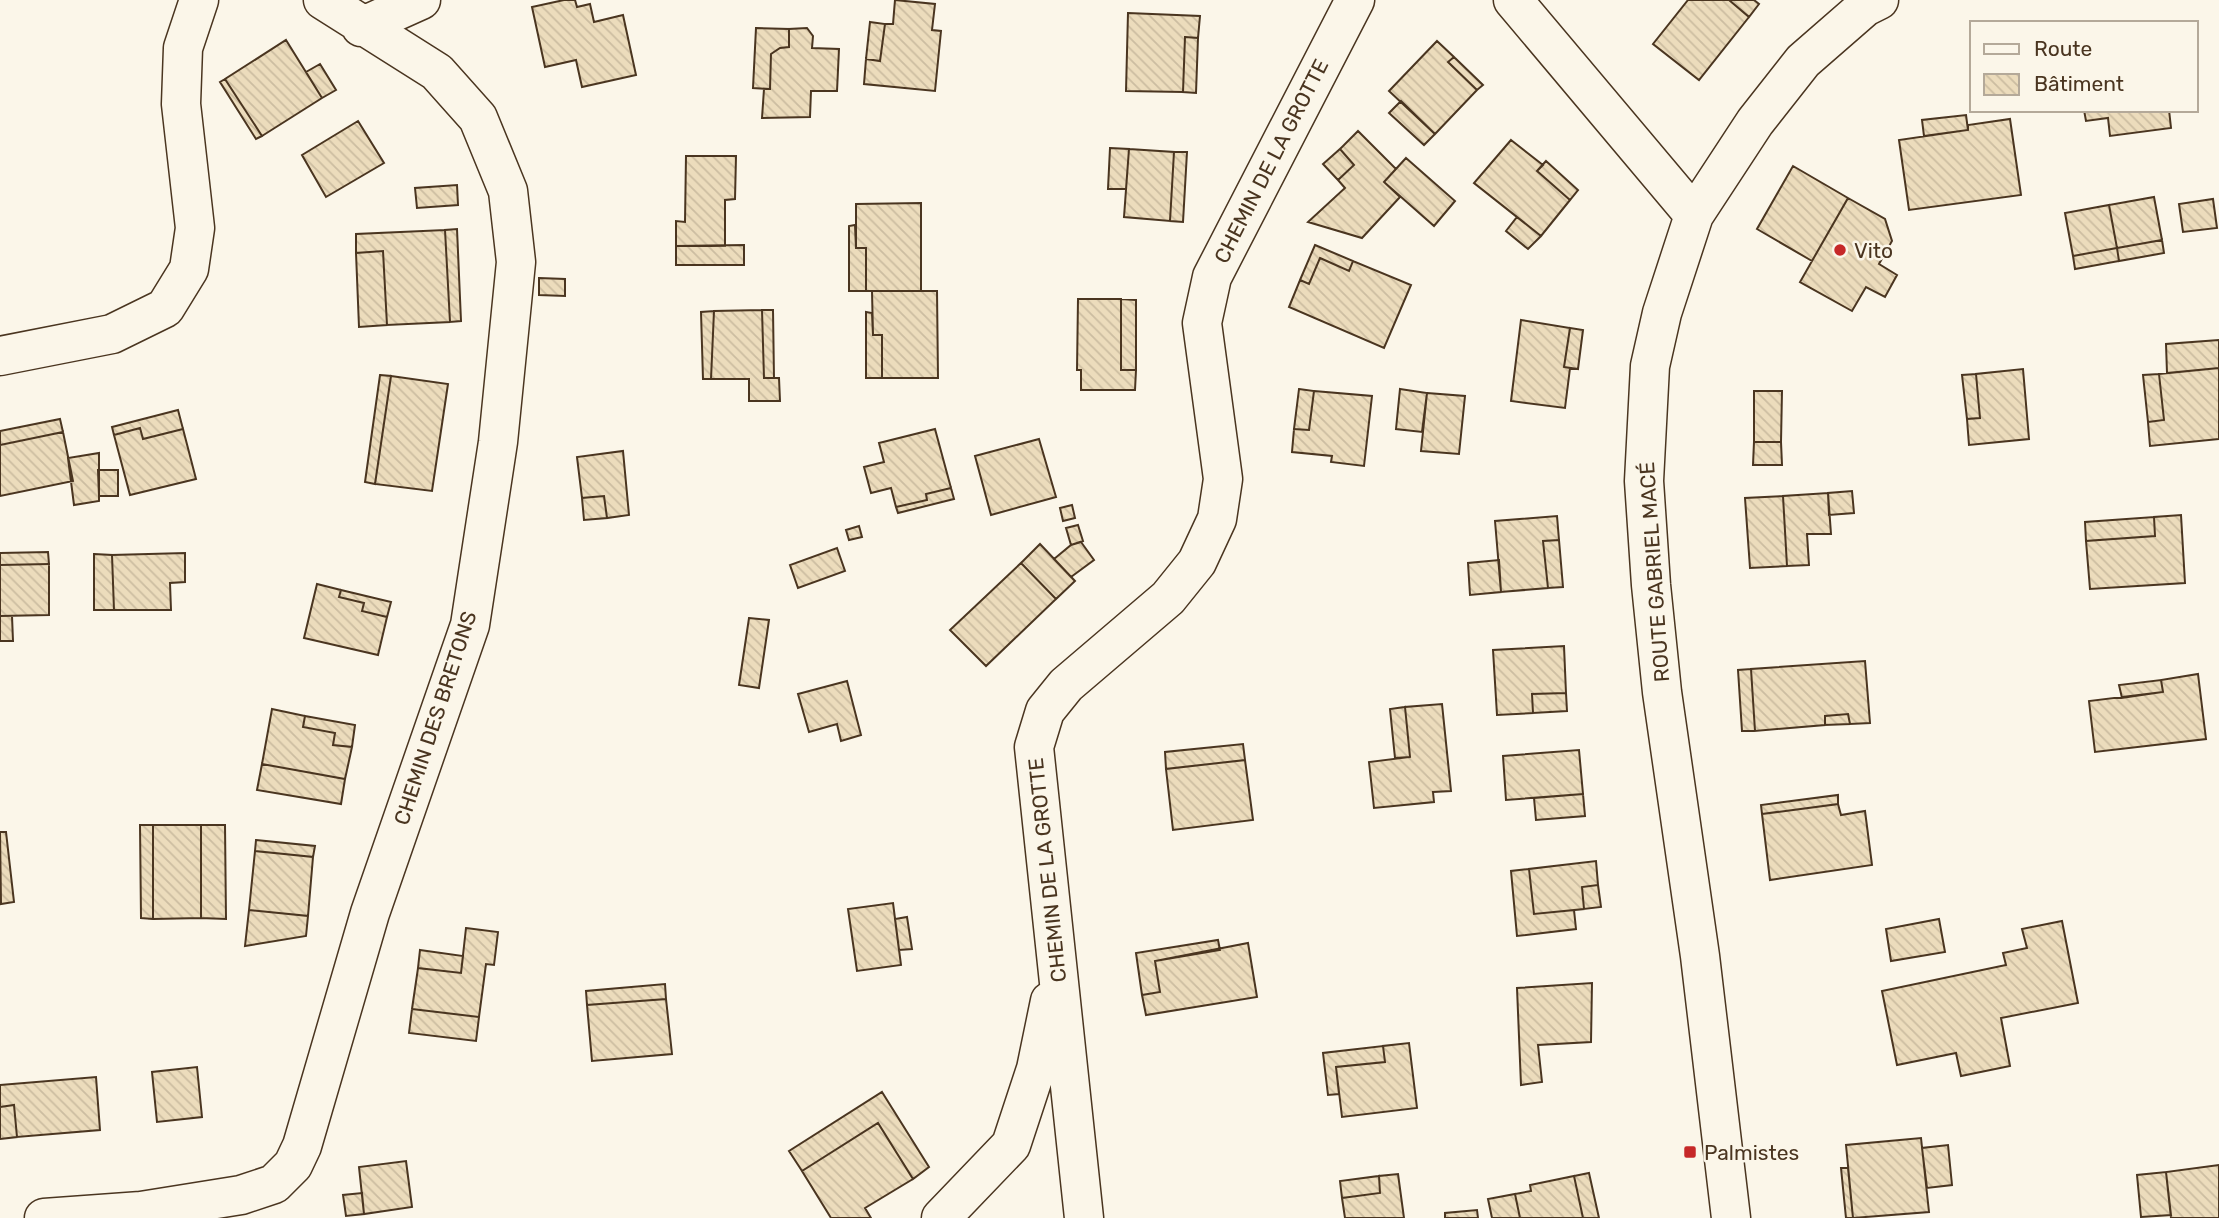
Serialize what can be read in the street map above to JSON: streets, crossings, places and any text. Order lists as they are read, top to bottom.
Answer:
{
  "streets": {
    "street": ["CHEMIN DE LA GROTTE", "ROUTE GABRIEL MACÉ", "CHEMIN DES BRETONS"]
  },
  "places": {
    "other": ["Vito"],
    "transit": ["Palmistes"]
  },
  "legend": ["Route", "Bâtiment"]
}
